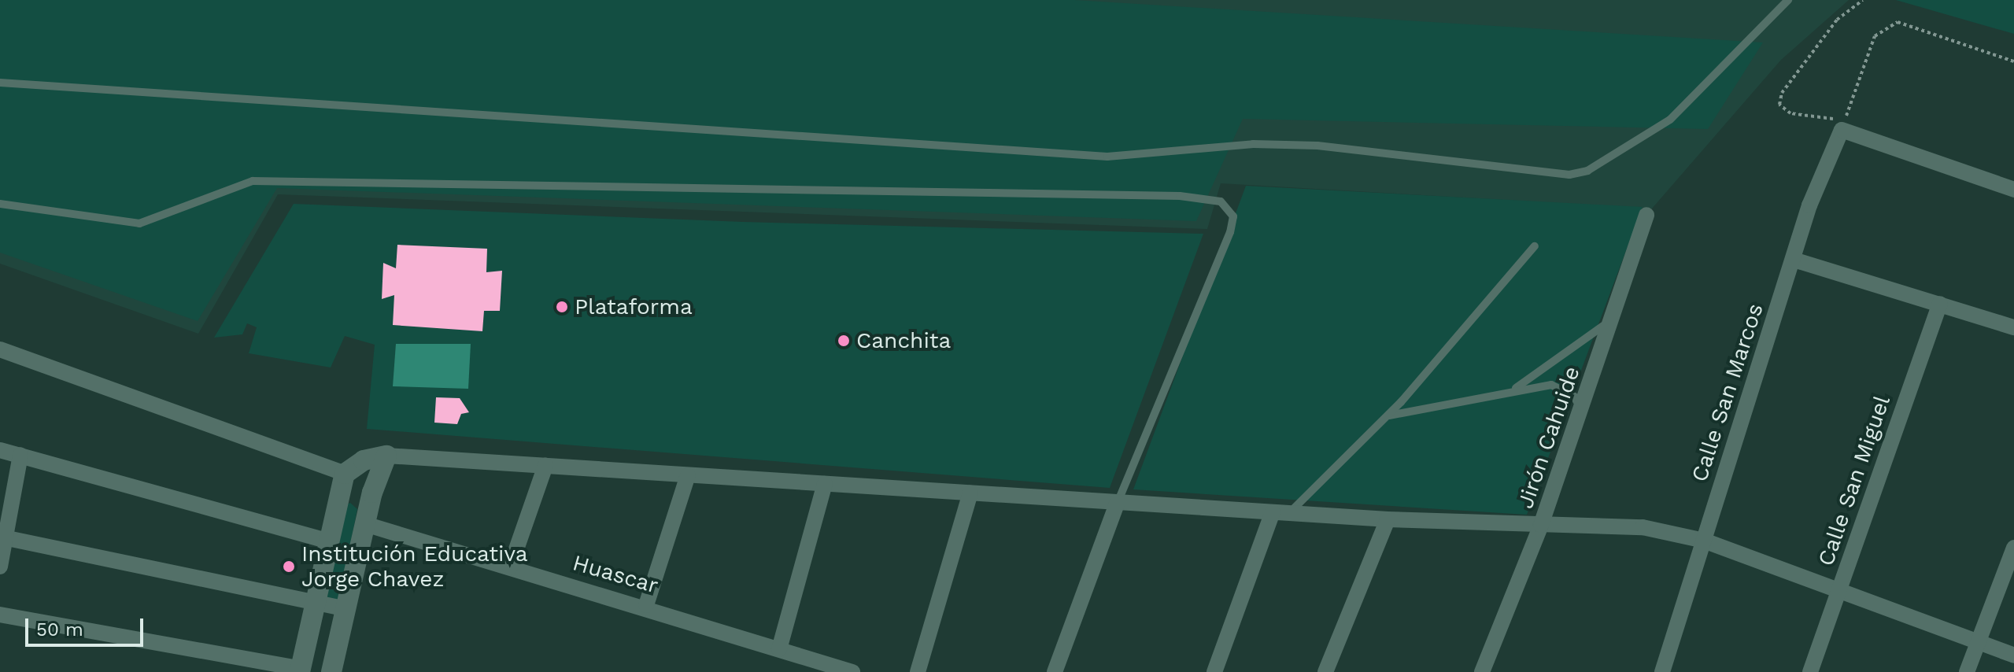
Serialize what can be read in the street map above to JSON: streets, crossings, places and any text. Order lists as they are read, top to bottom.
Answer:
{
  "streets": {
    "street": [
      "Calle San Marcos",
      "Jirón Cahuide",
      "Calle San Miguel",
      "Huascar"
    ]
  },
  "places": ["Plataforma", "Canchita", "Institución Educativa Jorge Chavez"],
  "scale_bar": "50 m"
}
